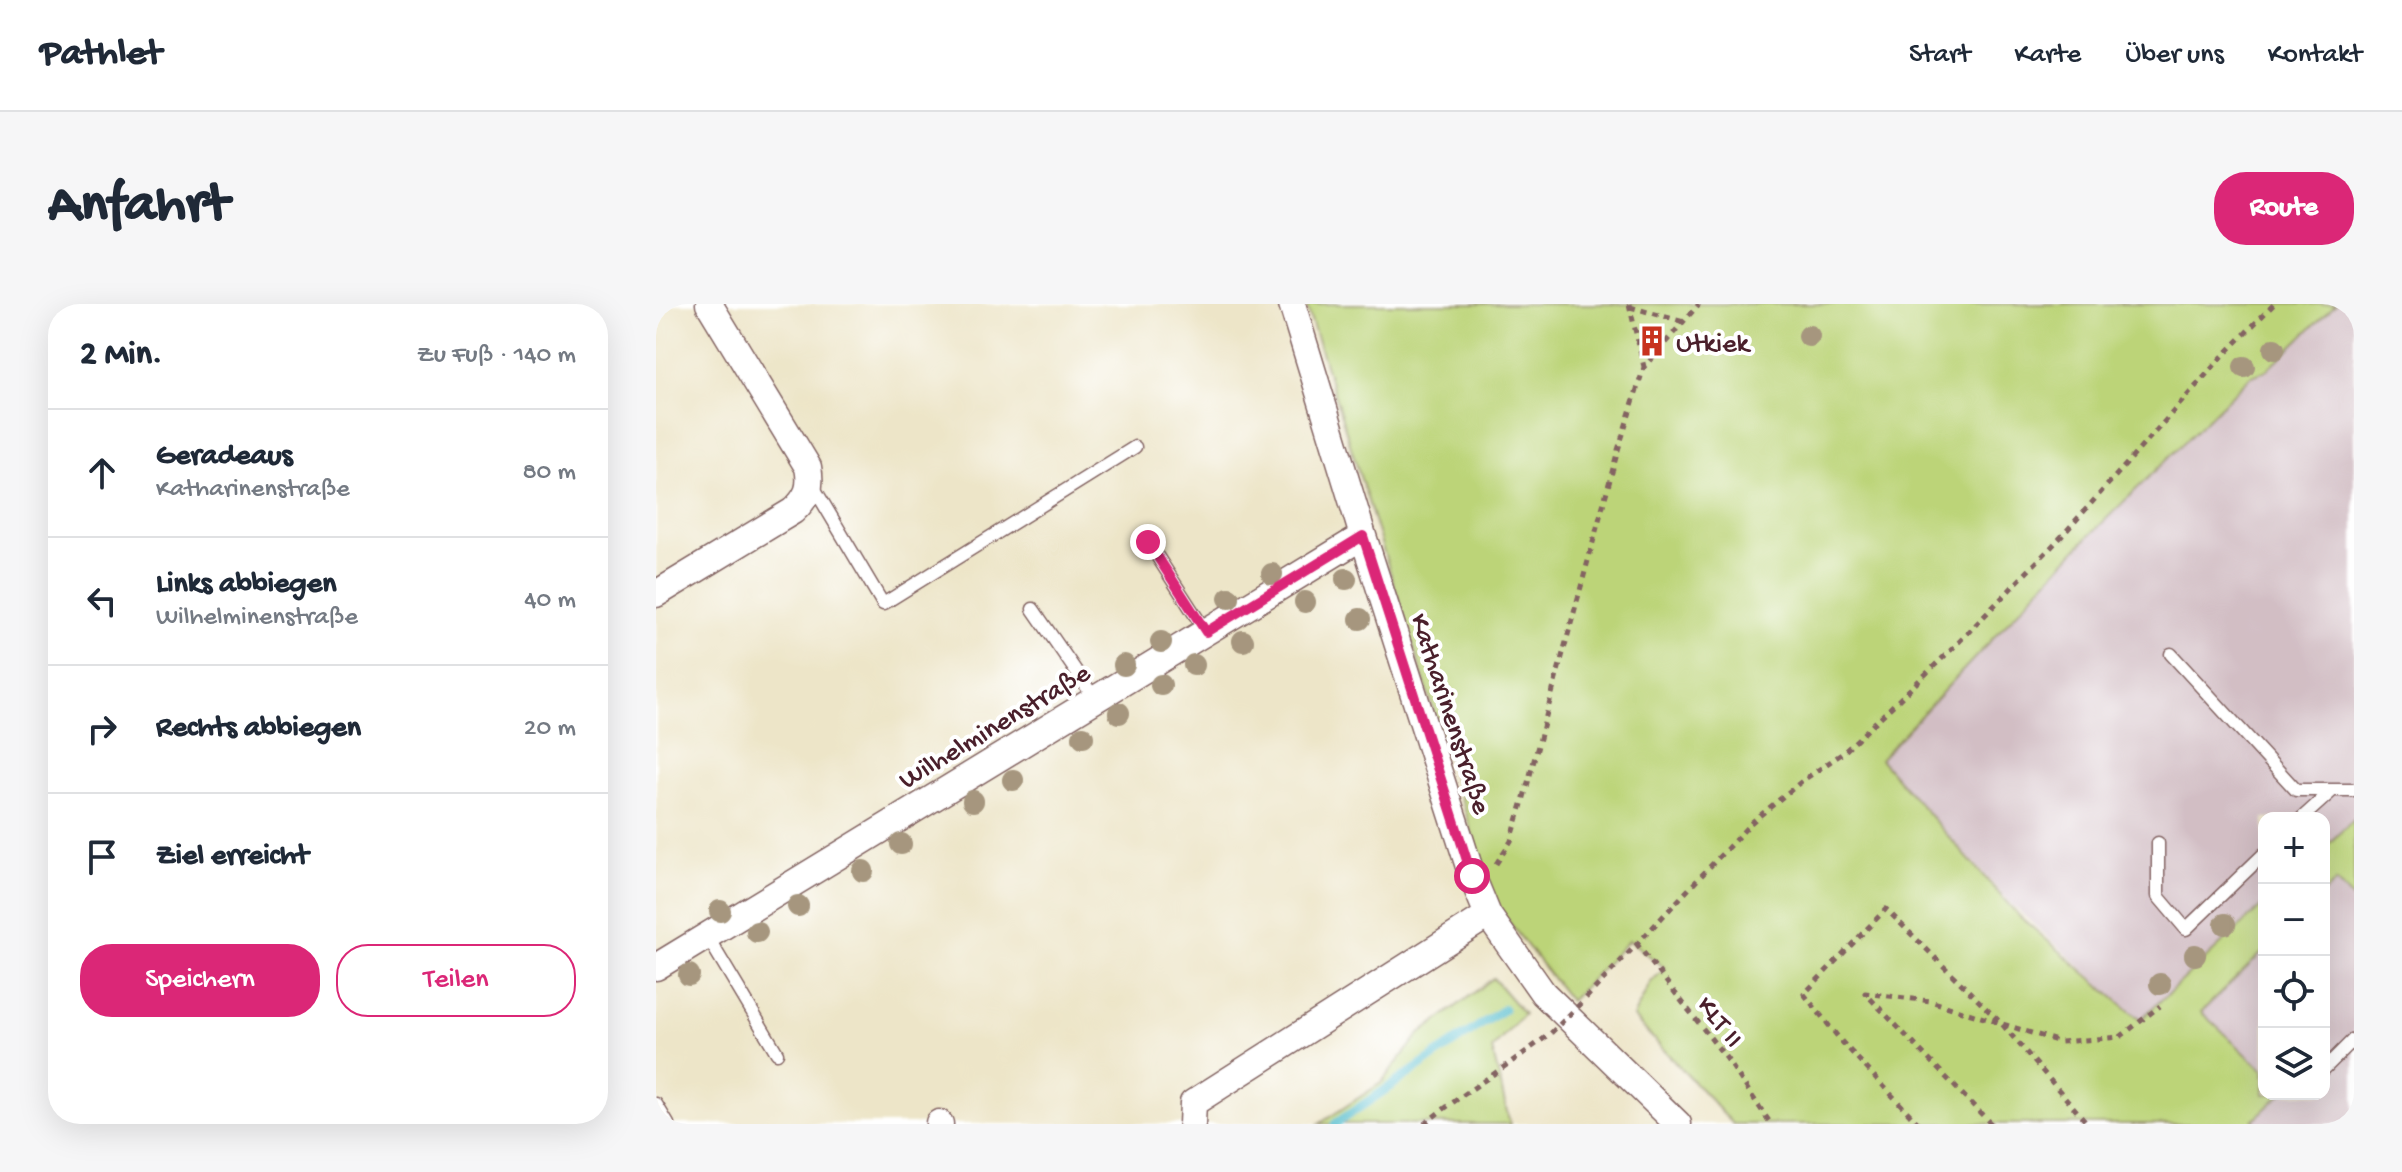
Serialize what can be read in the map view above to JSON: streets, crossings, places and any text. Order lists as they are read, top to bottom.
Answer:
{
  "streets": {
    "street": ["Katharinenstraße", "Wilhelminenstraße"],
    "path": ["KLT II"]
  },
  "crossings": [
    ["Katharinenstraße", "Wilhelminenstraße"]
  ],
  "places": {
    "building": ["Utkiek"]
  },
  "page": {
    "header": "Pathlet",
    "nav": [
      "Start",
      "Karte",
      "Über uns",
      "Kontakt"
    ],
    "buttons": [
      "Route",
      ["Speichern", "Teilen"]
    ],
    "title": "Anfahrt",
    "heading": ["2 Min.", "Zu Fuß · 140 m"],
    "list": [
      ["Geradeaus", "Katharinenstraße", "80 m"],
      ["Links abbiegen", "Wilhelminenstraße", "40 m"],
      ["Rechts abbiegen", "20 m"],
      "Ziel erreicht"
    ],
    "map_buttons": ["+", "−"]
  }
}
